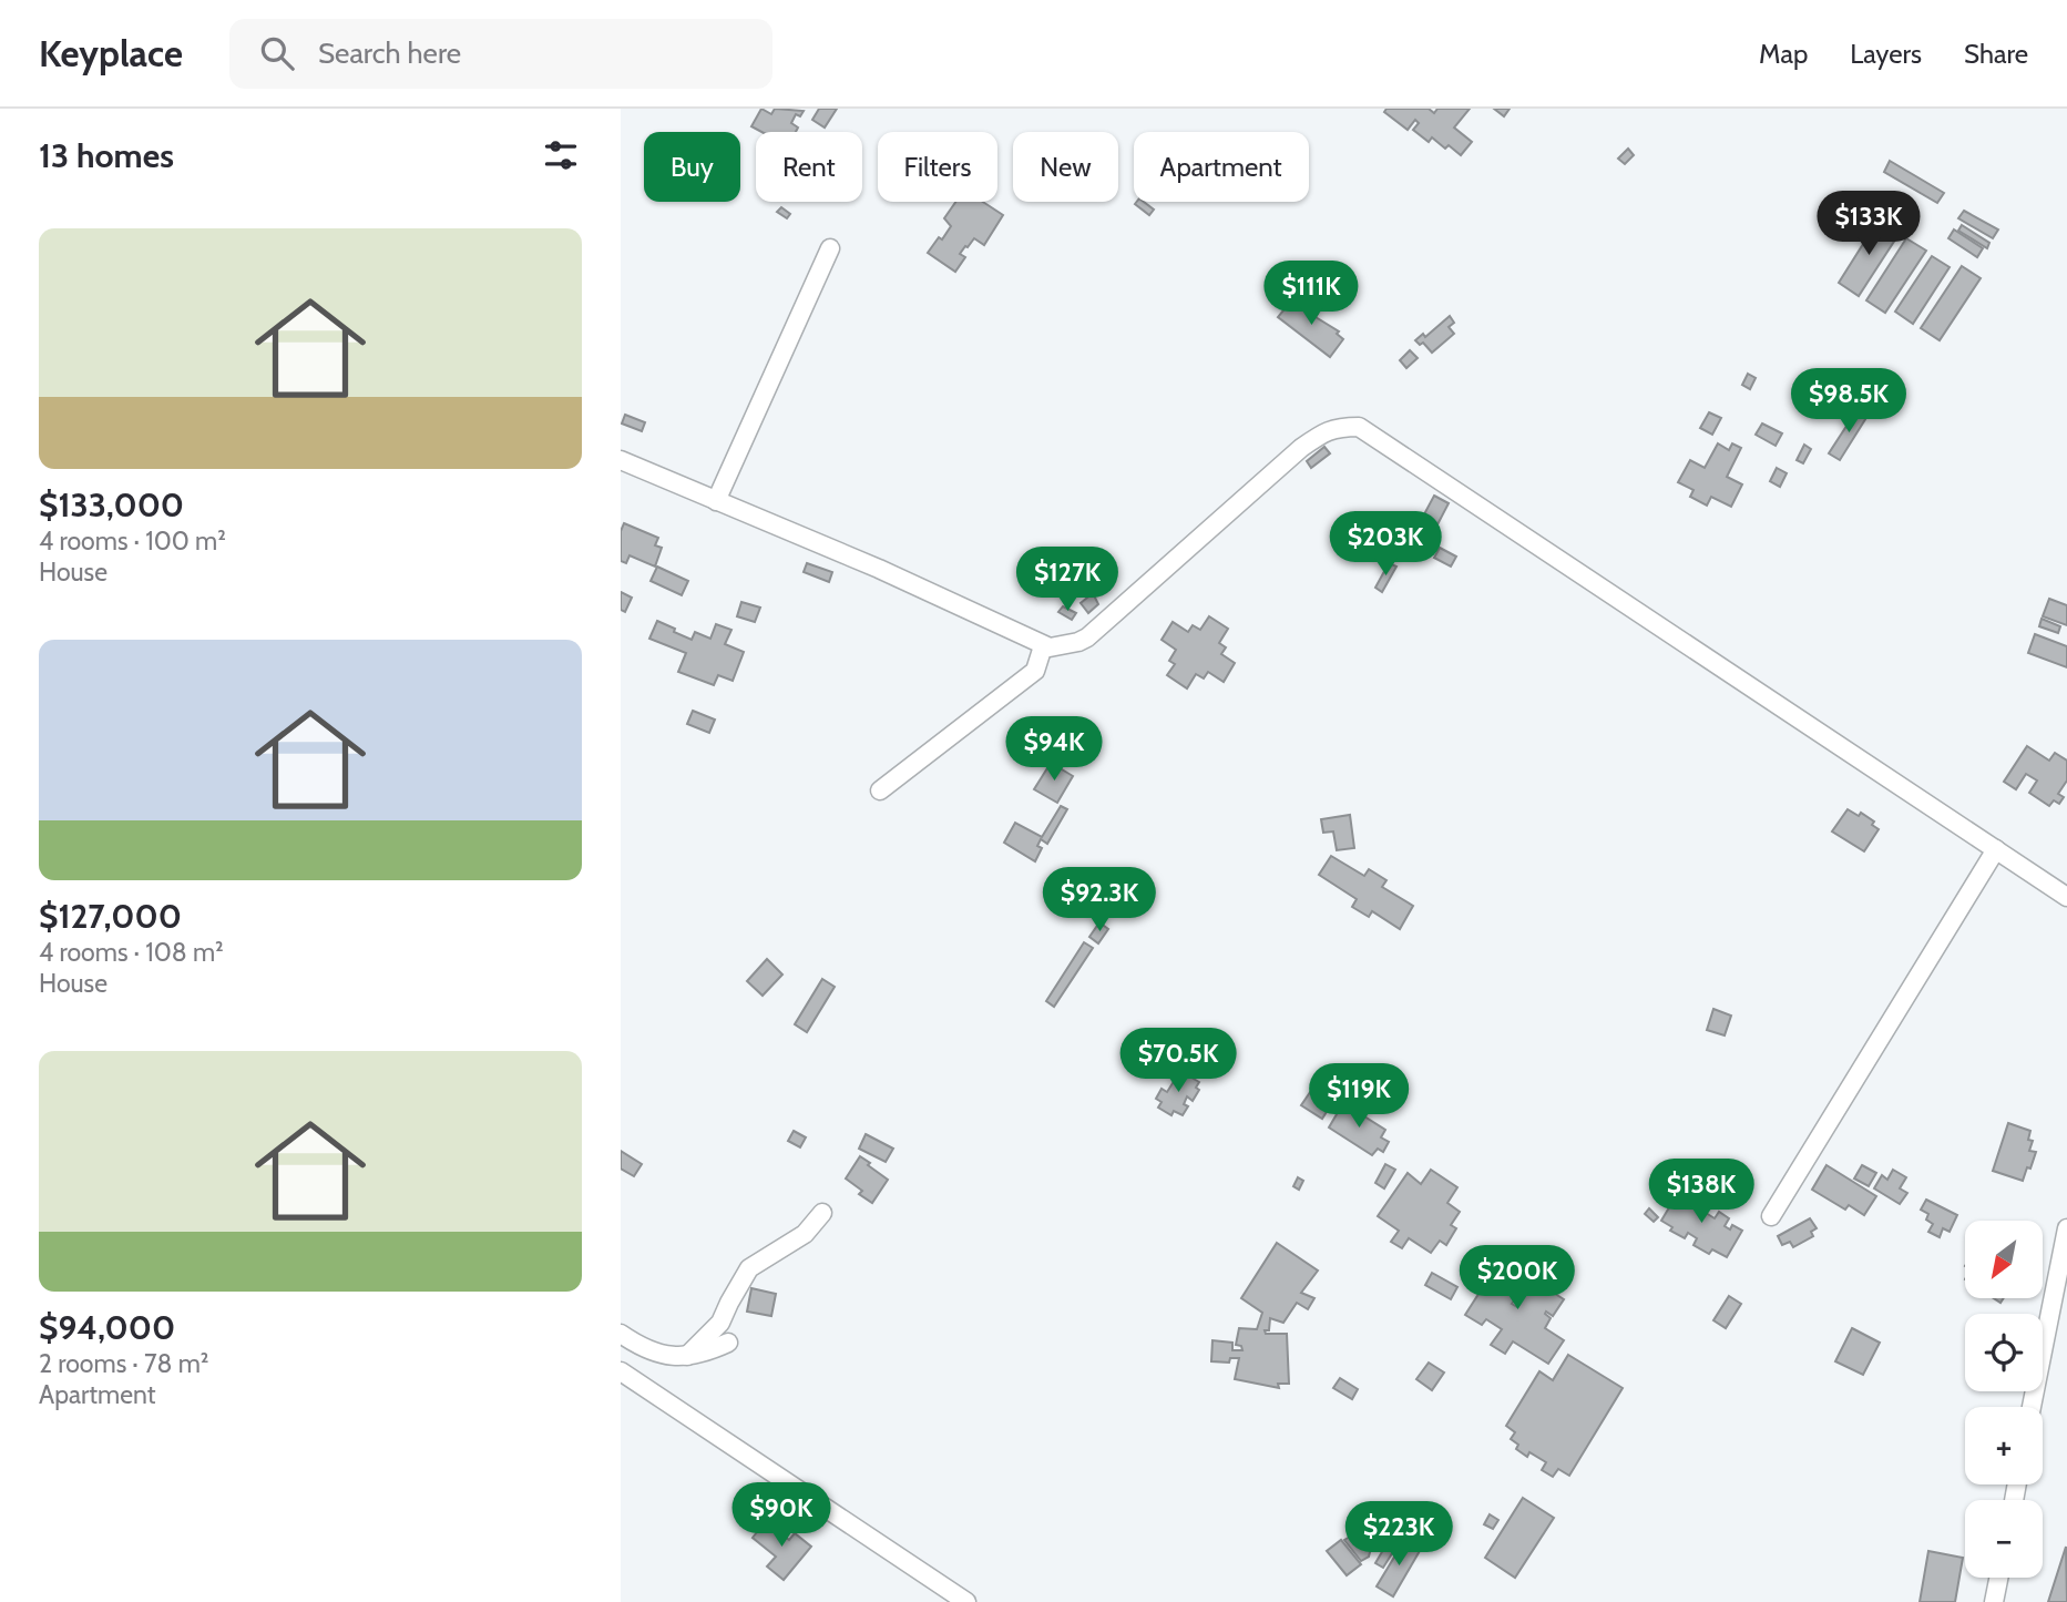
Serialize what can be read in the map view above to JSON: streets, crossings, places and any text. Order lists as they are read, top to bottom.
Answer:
{
  "north": "bottom left",
  "page": {
    "header": "Keyplace",
    "search": "Search here",
    "nav": ["Map", "Layers", "Share"],
    "heading": "13 homes",
    "chip": [
      "Buy",
      "Rent",
      "Filters",
      "New",
      "Apartment"
    ],
    "price": [
      "$133K",
      "$111K",
      "$98.5K",
      "$203K",
      "$127K",
      "$94K",
      "$92.3K",
      "$70.5K",
      "$119K",
      "$138K",
      "$200K",
      "$90K",
      "$223K"
    ],
    "list": [
      {
        "name": "$133,000",
        "note": "4 rooms · 100 m² · House"
      },
      {
        "name": "$127,000",
        "note": "4 rooms · 108 m² · House"
      },
      {
        "name": "$94,000",
        "note": "2 rooms · 78 m² · Apartment"
      }
    ],
    "map_buttons": ["+", "−"]
  }
}
